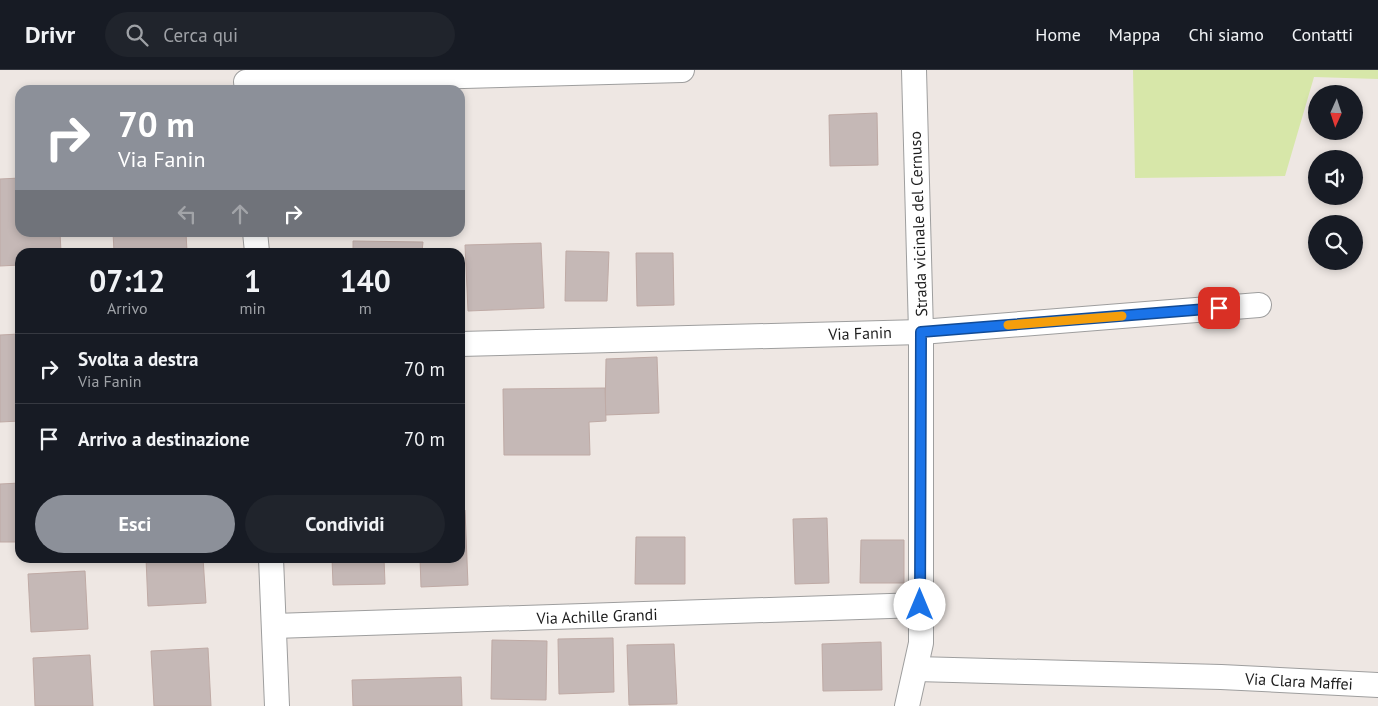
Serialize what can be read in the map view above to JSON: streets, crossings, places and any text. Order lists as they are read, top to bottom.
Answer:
{
  "streets": {
    "street": [
      "Strada vicinale del Cernuso",
      "Via Fanin",
      "Via Achille Grandi",
      "Via Clara Maffei"
    ]
  },
  "crossings": [
    ["Strada vicinale del Cernuso", "Via Fanin"],
    ["Strada vicinale del Cernuso", "Via Achille Grandi"],
    ["Strada vicinale del Cernuso", "Via Clara Maffei"]
  ],
  "north": "bottom",
  "page": {
    "header": "Drivr",
    "search": "Cerca qui",
    "nav": [
      "Home",
      "Mappa",
      "Chi siamo",
      "Contatti"
    ],
    "turn": ["70 m", "Via Fanin"],
    "eta": [
      "07:12",
      "Arrivo",
      "1",
      "min",
      "140",
      "m"
    ],
    "list": [
      {
        "name": "Svolta a destra",
        "note": "Via Fanin",
        "value": "70 m"
      },
      {
        "name": "Arrivo a destinazione",
        "value": "70 m"
      }
    ],
    "buttons": ["Esci", "Condividi"]
  }
}
